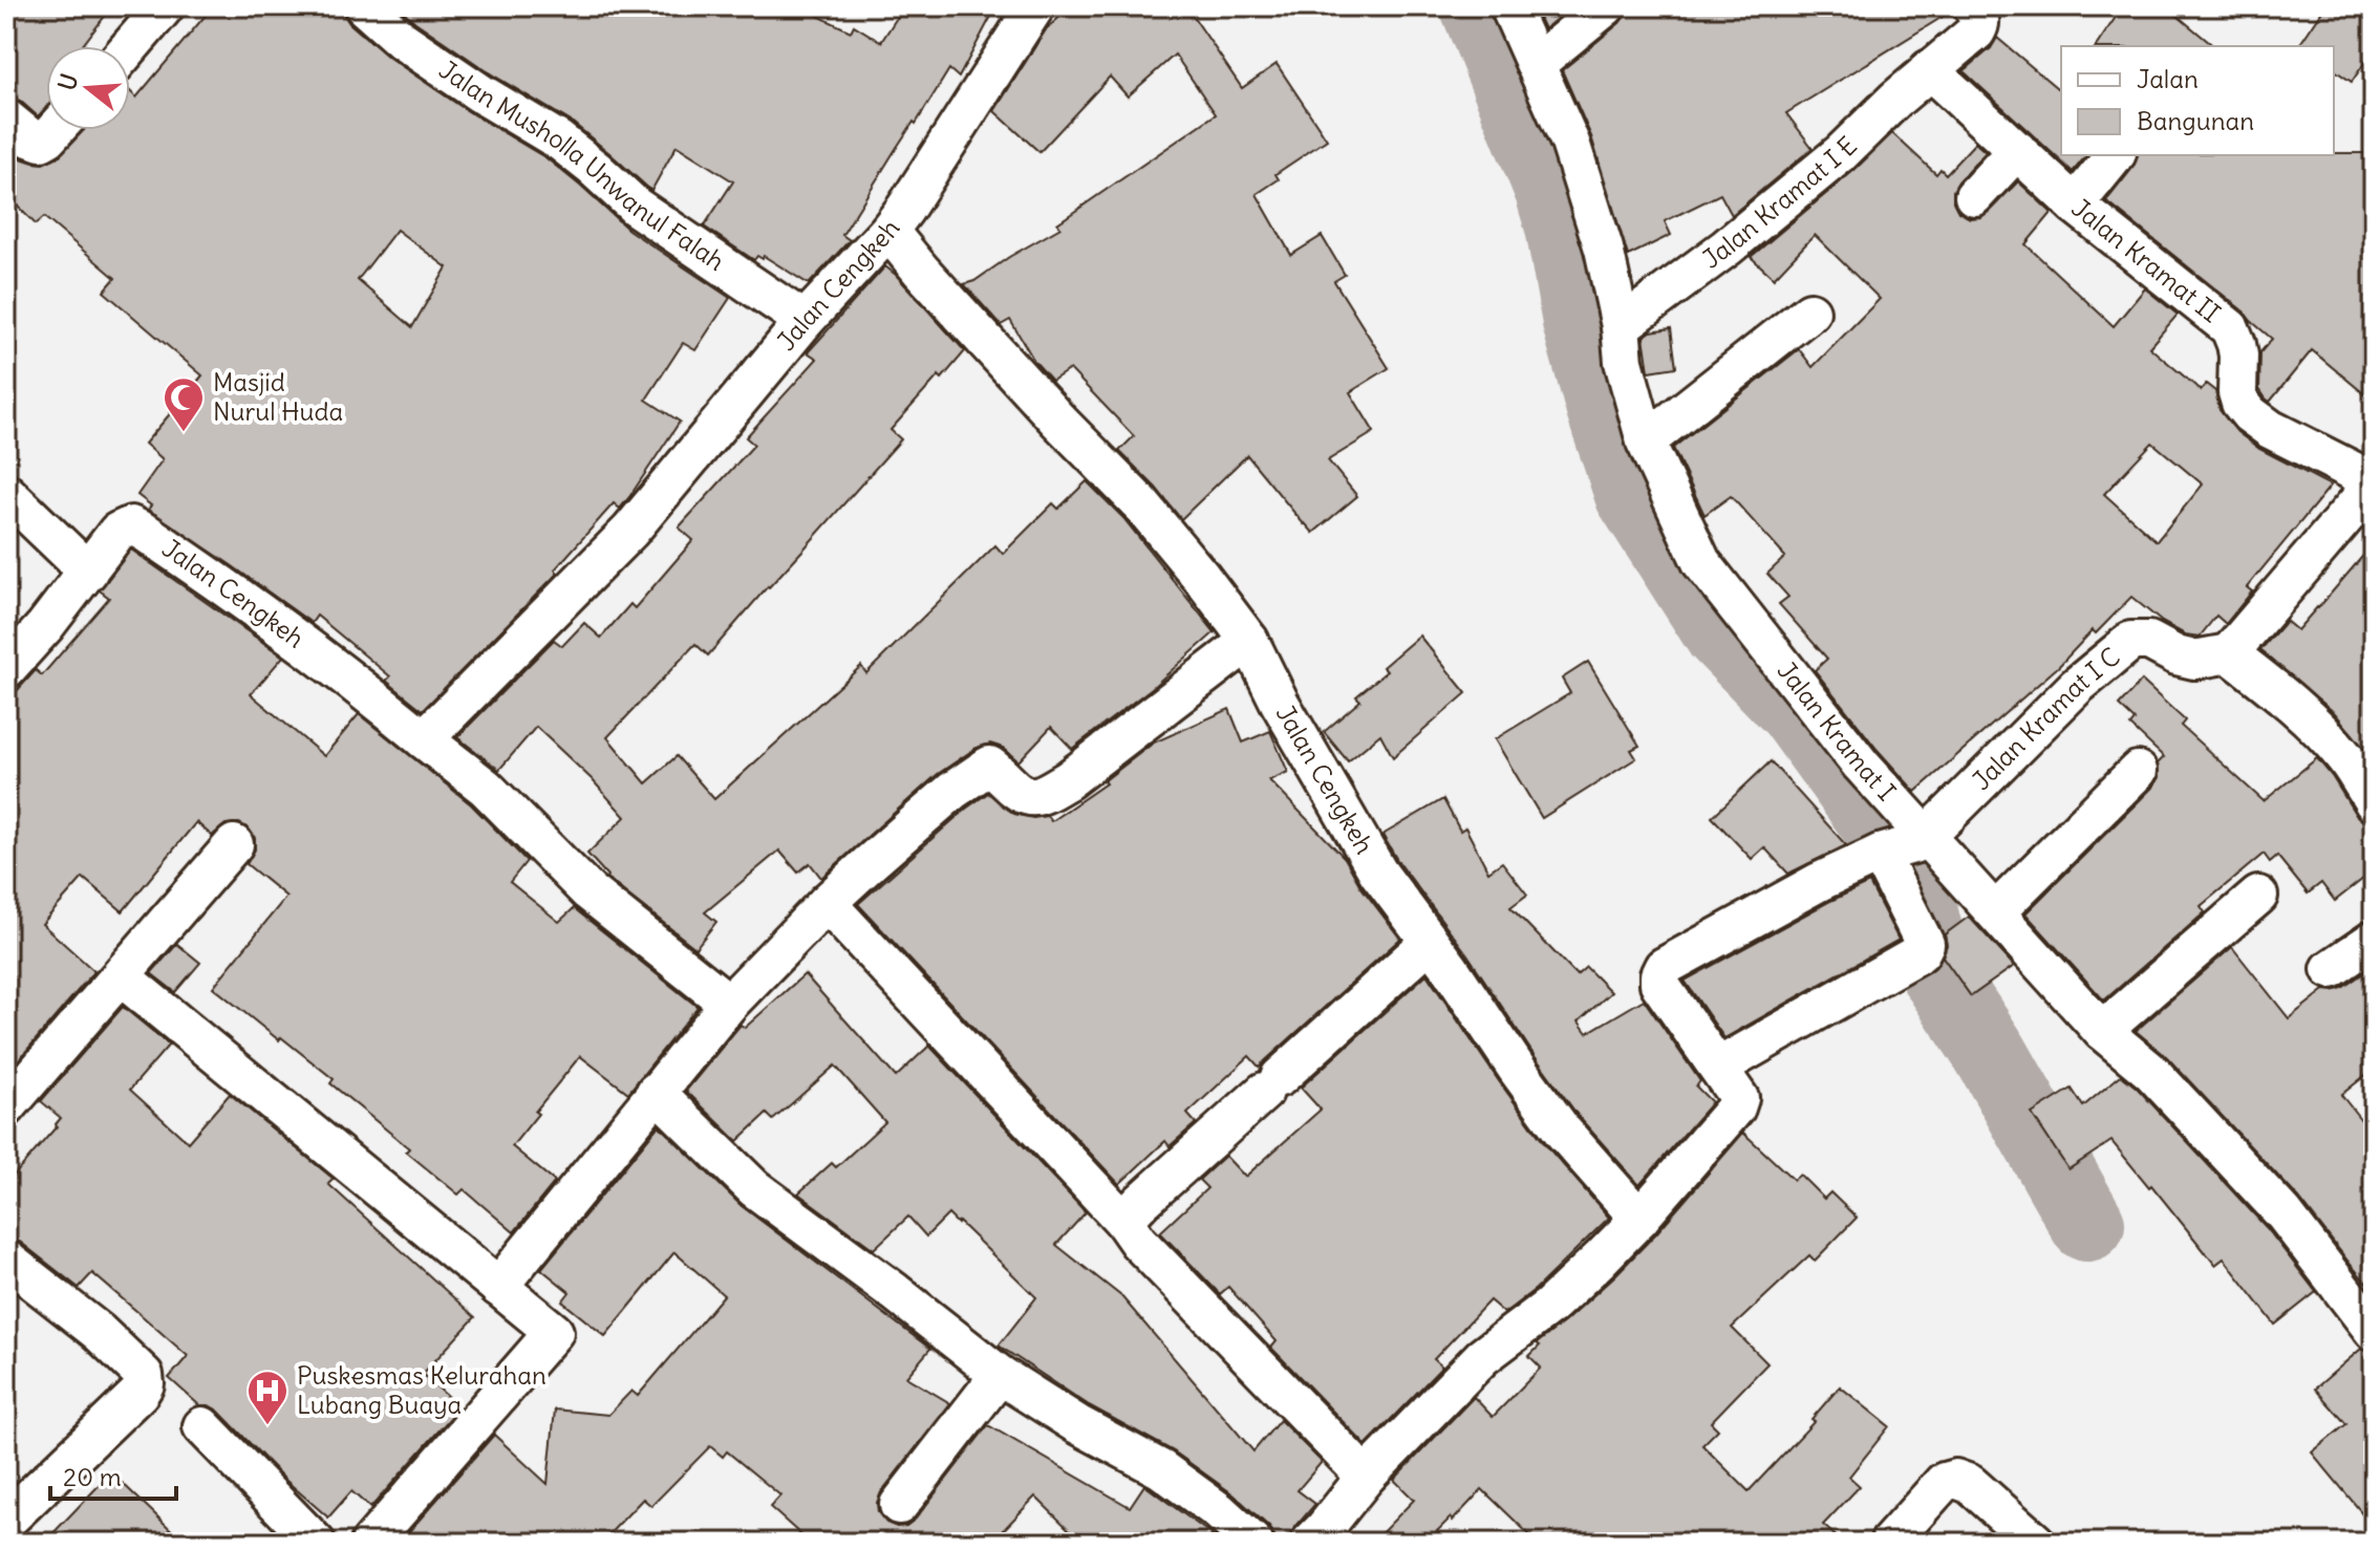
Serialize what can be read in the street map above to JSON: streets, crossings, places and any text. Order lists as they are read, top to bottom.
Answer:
{
  "streets": {
    "street": [
      "Jalan Musholla Unwanul Falah",
      "Jalan Kramat I E",
      "Jalan Kramat II",
      "Jalan Cengkeh",
      "Jalan Kramat I C",
      "Jalan Kramat I"
    ]
  },
  "crossings": [
    ["Jalan Musholla Unwanul Falah", "Jalan Cengkeh"],
    ["Jalan Kramat I E", "Jalan Kramat II"],
    ["Jalan Kramat I E", "Jalan Kramat I"],
    ["Jalan Kramat I C", "Jalan Kramat I"]
  ],
  "places": {
    "mosque": ["Masjid Nurul Huda"],
    "hospital": ["Puskesmas Kelurahan Lubang Buaya"]
  },
  "legend": ["Jalan", "Bangunan"],
  "scale_bar": "20 m",
  "north": "left"
}
